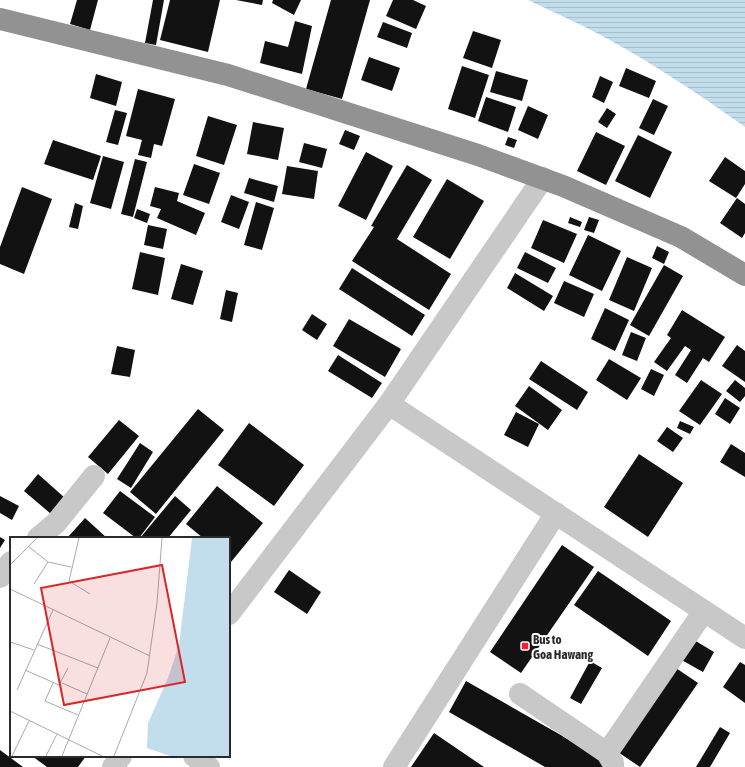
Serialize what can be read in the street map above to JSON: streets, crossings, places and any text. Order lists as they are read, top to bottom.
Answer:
{
  "places": {
    "transit": ["Bus to Goa Hawang"]
  }
}
